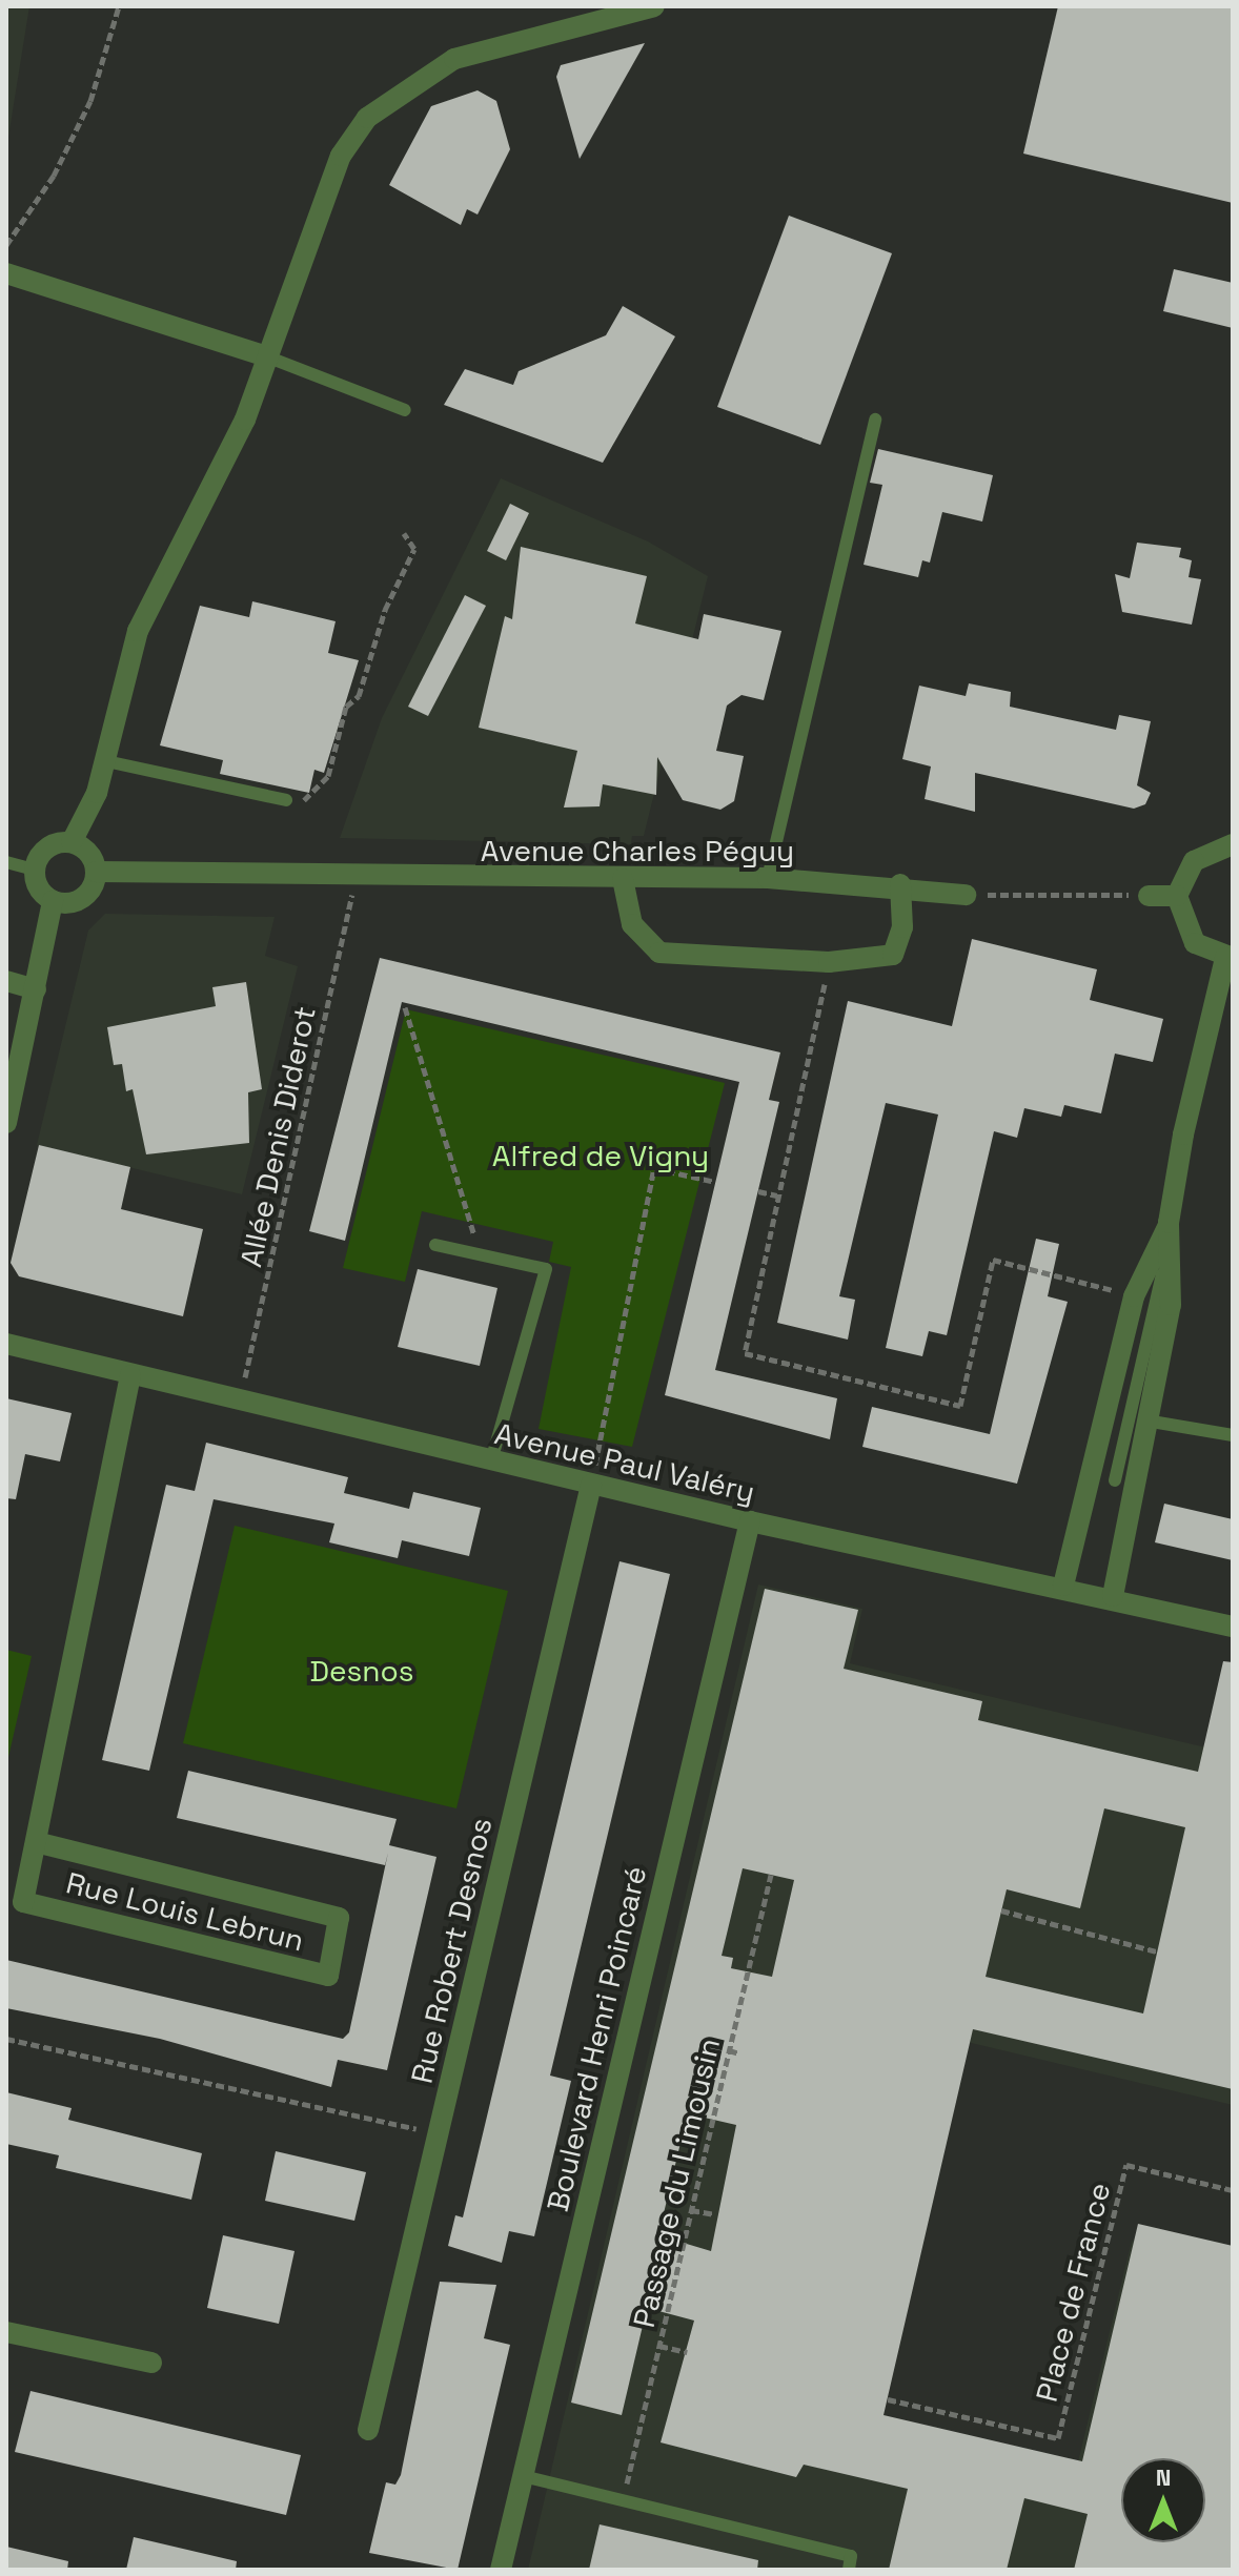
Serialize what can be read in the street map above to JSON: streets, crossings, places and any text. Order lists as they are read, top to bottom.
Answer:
{
  "streets": {
    "street": [
      "Avenue Charles Péguy",
      "Avenue Paul Valéry",
      "Rue Louis Lebrun",
      "Rue Robert Desnos",
      "Boulevard Henri Poincaré"
    ],
    "path": ["Allée Denis Diderot", "Passage du Limousin", "Place de France"]
  },
  "crossings": [
    ["Avenue Charles Péguy", "Allée Denis Diderot"],
    ["Allée Denis Diderot", "Avenue Paul Valéry"],
    ["Avenue Paul Valéry", "Rue Louis Lebrun"],
    ["Avenue Paul Valéry", "Rue Robert Desnos"],
    ["Avenue Paul Valéry", "Boulevard Henri Poincaré"]
  ],
  "parks": ["Alfred de Vigny", "Desnos"],
  "north": "top"
}
